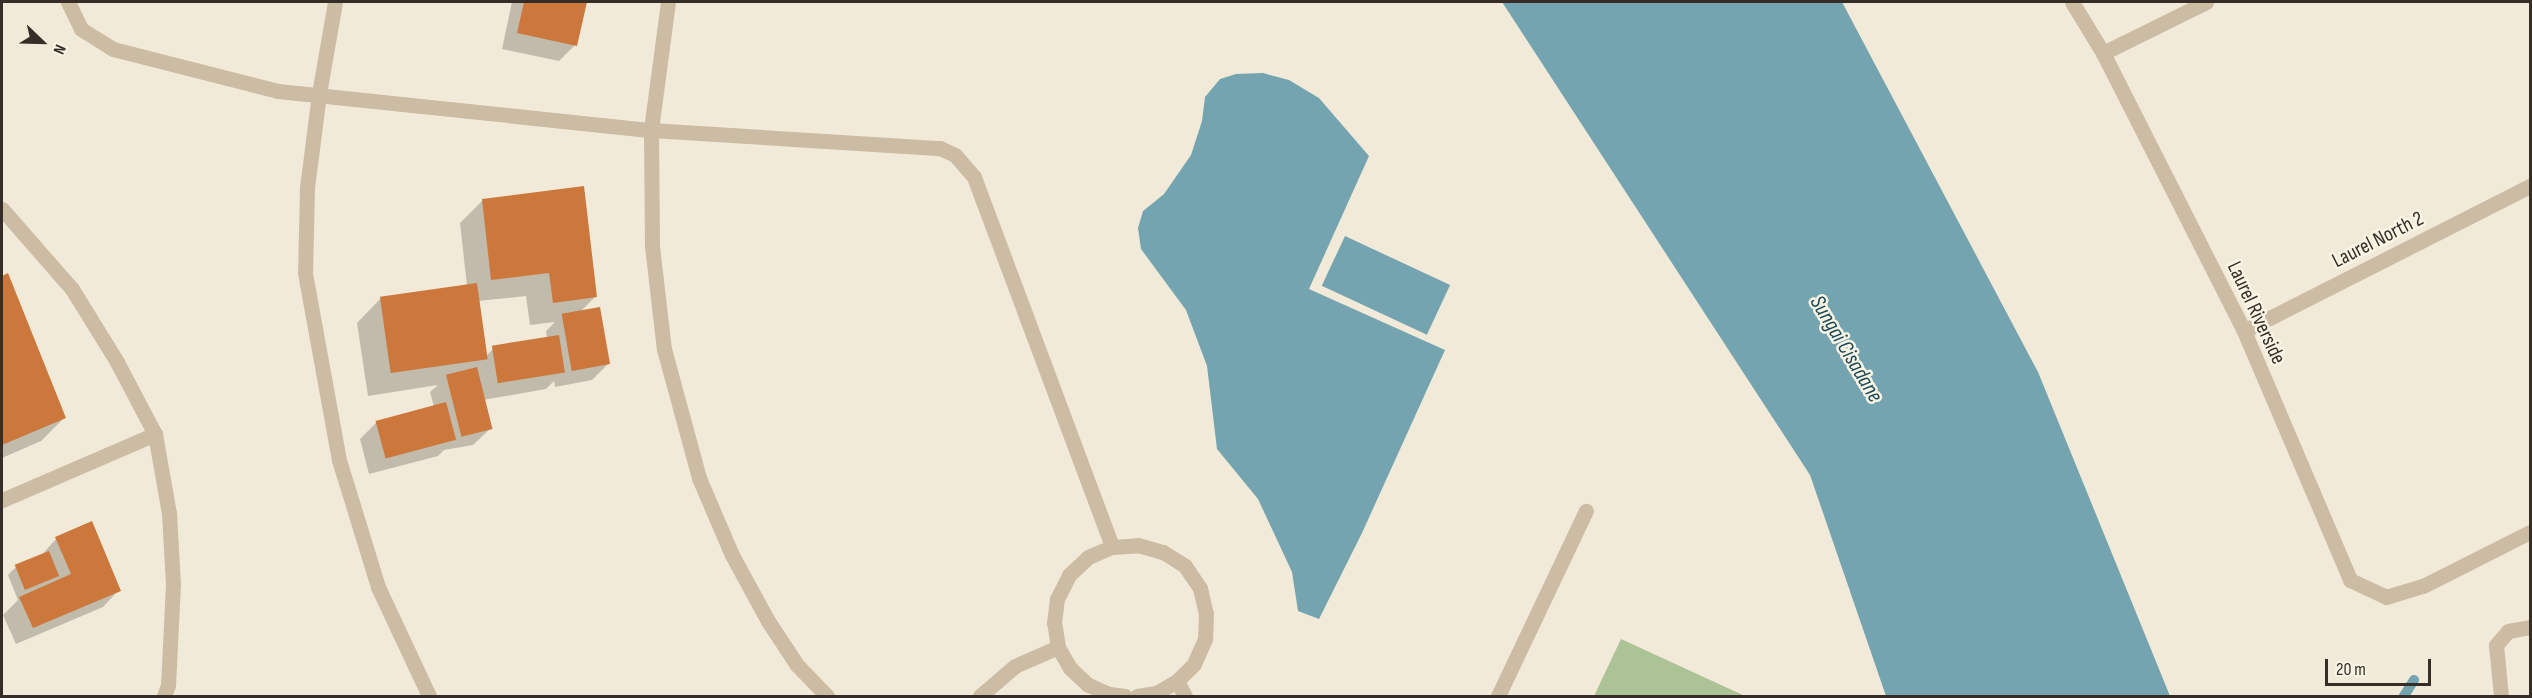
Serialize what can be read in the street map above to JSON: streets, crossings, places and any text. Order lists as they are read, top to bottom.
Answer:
{
  "streets": {
    "street": ["Laurel North 2", "Laurel Riverside"]
  },
  "crossings": [
    ["Laurel North 2", "Laurel Riverside"]
  ],
  "water": ["Sungai Cisadane"],
  "scale_bar": "20 m",
  "north": "bottom right"
}
